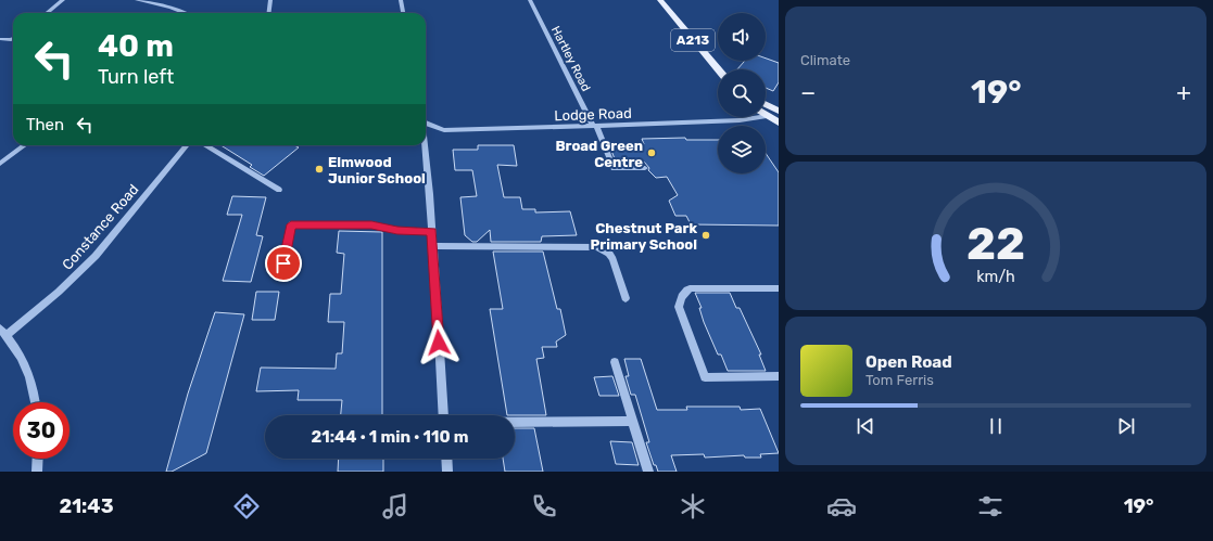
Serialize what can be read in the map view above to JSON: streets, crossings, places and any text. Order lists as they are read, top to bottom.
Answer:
{
  "streets": {
    "main road": ["A213"],
    "street": ["Hartley Road", "Lodge Road", "Constance Road"]
  },
  "crossings": [
    ["Hartley Road", "Lodge Road"]
  ],
  "places": ["Broad Green Centre", "Elmwood Junior School", "Chestnut Park Primary School"],
  "page": {
    "tile": "Climate",
    "turn": ["40 m", "Turn left"],
    "heat": ["−", "19°", "+"],
    "then": "Then",
    "song": ["Open Road", "Tom Ferris"],
    "limit": "30",
    "trip": "21:44 · 1 min · 110 m",
    "tabs": ["21:43", "19°"],
    "gauge": ["22", "km/h"]
  }
}
